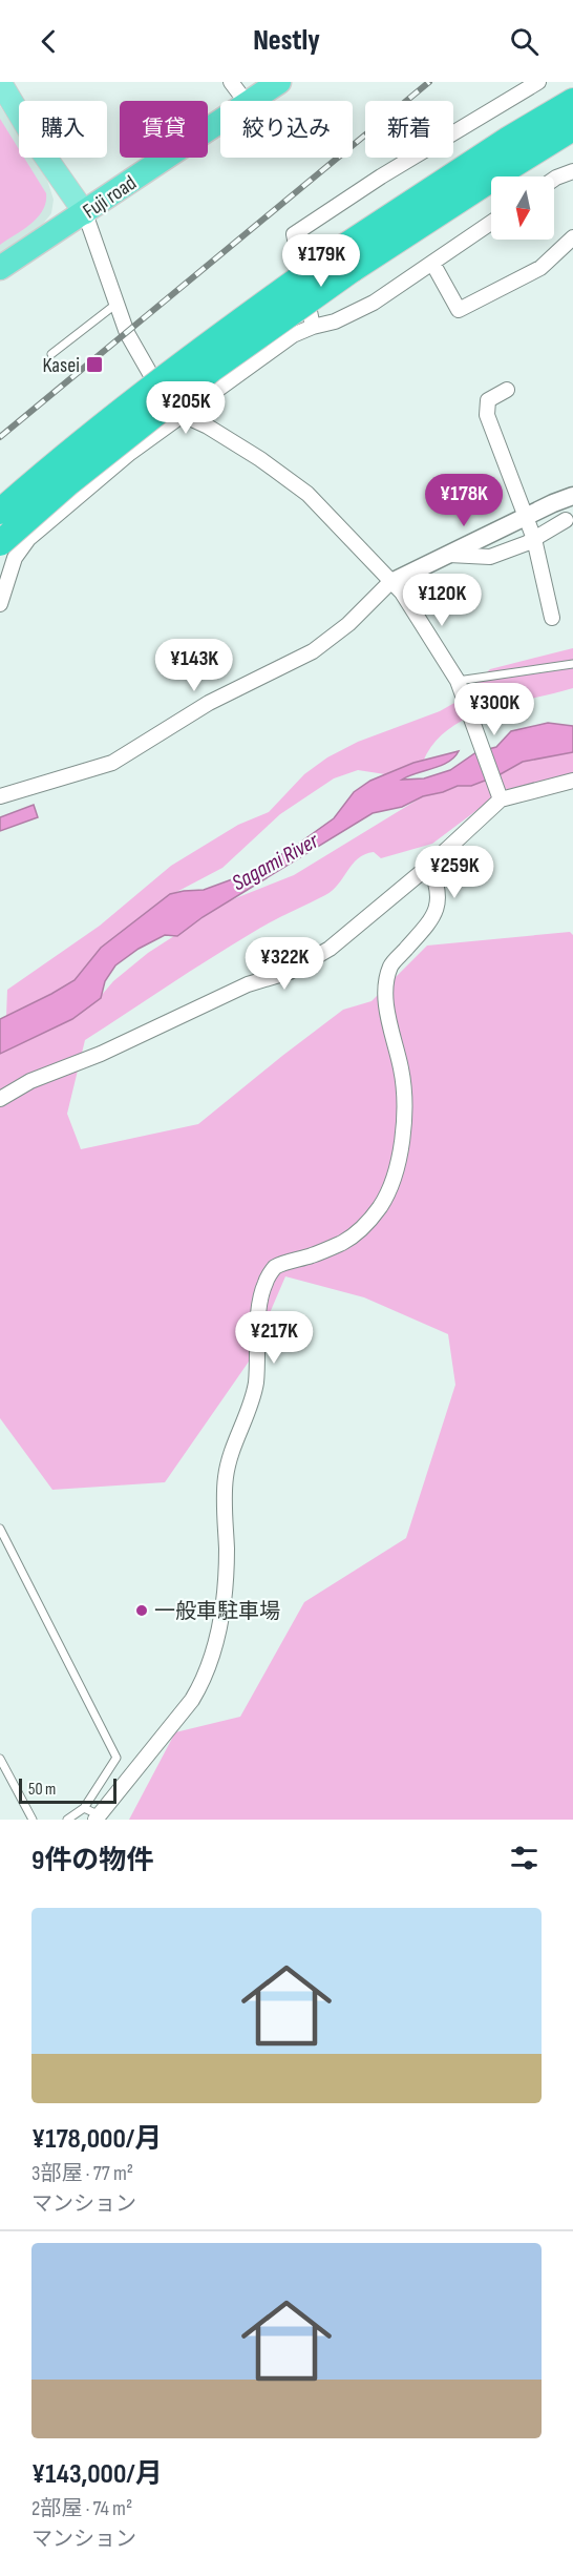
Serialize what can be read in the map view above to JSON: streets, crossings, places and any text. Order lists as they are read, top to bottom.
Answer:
{
  "streets": {
    "highway": ["Fuji road"]
  },
  "water": ["Sagami River"],
  "places": {
    "transit": ["Kasei"],
    "other": ["一般車駐車場"]
  },
  "scale_bar": "50 m",
  "north": "bottom",
  "page": {
    "header": "Nestly",
    "chip": [
      "購入",
      "賃貸",
      "絞り込み",
      "新着"
    ],
    "price": [
      "¥179K",
      "¥205K",
      "¥178K",
      "¥120K",
      "¥143K",
      "¥300K",
      "¥259K",
      "¥322K",
      "¥217K"
    ],
    "scale": "50 m",
    "heading": "9件の物件",
    "list": [
      {
        "name": "¥178,000/月",
        "note": "3部屋 · 77 m² · マンション"
      },
      {
        "name": "¥143,000/月",
        "note": "2部屋 · 74 m² · マンション"
      }
    ]
  }
}
